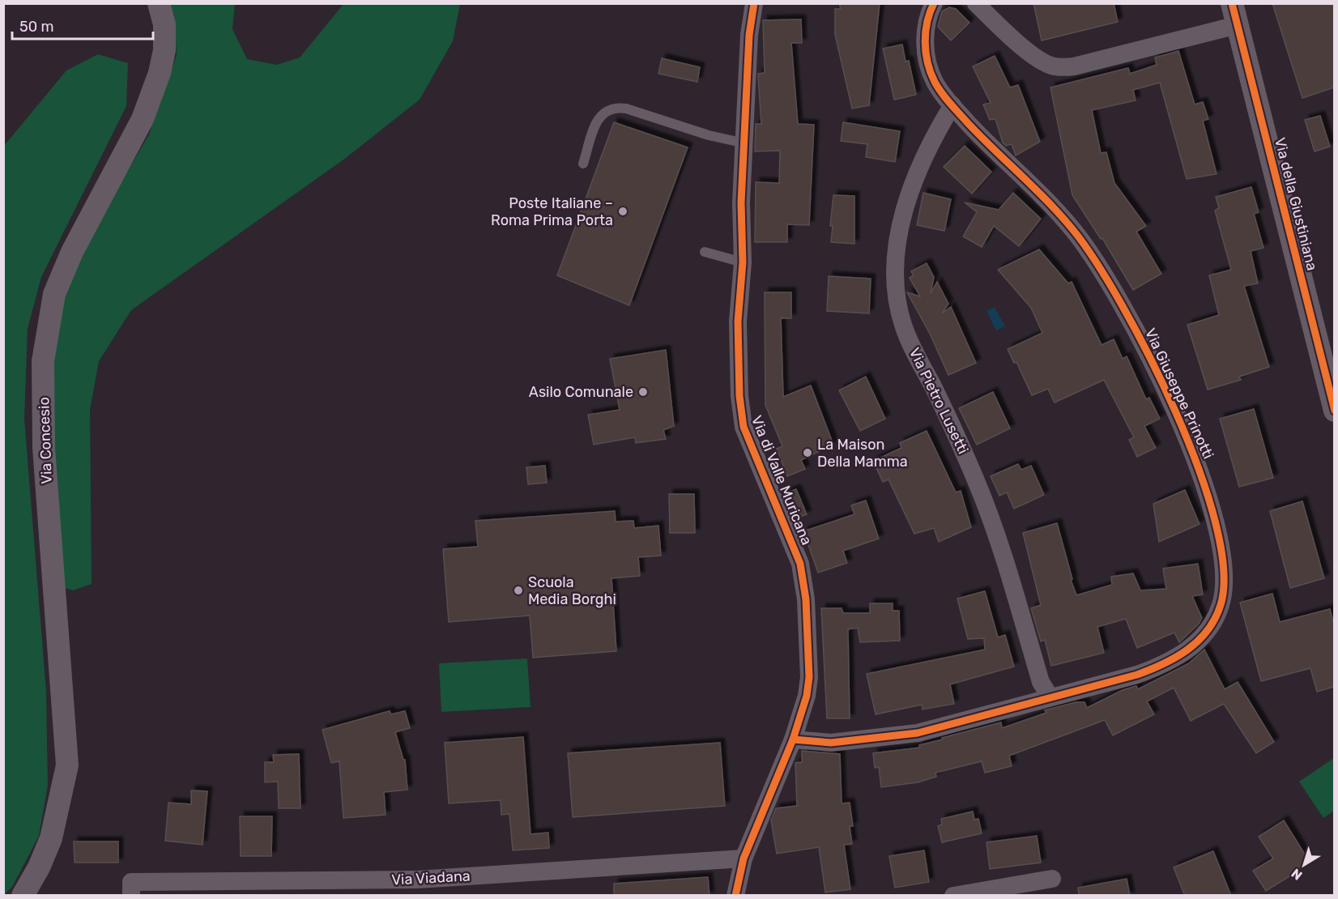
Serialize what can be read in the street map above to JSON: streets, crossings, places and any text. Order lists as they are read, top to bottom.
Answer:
{
  "streets": {
    "street": [
      "Via della Giustiniana",
      "Via Giuseppe Prinotti",
      "Via Pietro Lusetti",
      "Via Concesio",
      "Via di Valle Muricana",
      "Via Viadana"
    ]
  },
  "crossings": [
    ["Via Giuseppe Prinotti", "Via Pietro Lusetti"],
    ["Via Giuseppe Prinotti", "Via di Valle Muricana"],
    ["Via di Valle Muricana", "Via Viadana"]
  ],
  "places": [
    "Poste Italiane – Roma Prima Porta",
    "Asilo Comunale",
    "La Maison Della Mamma",
    "Scuola Media Borghi"
  ],
  "scale_bar": "50 m",
  "north": "bottom left"
}
